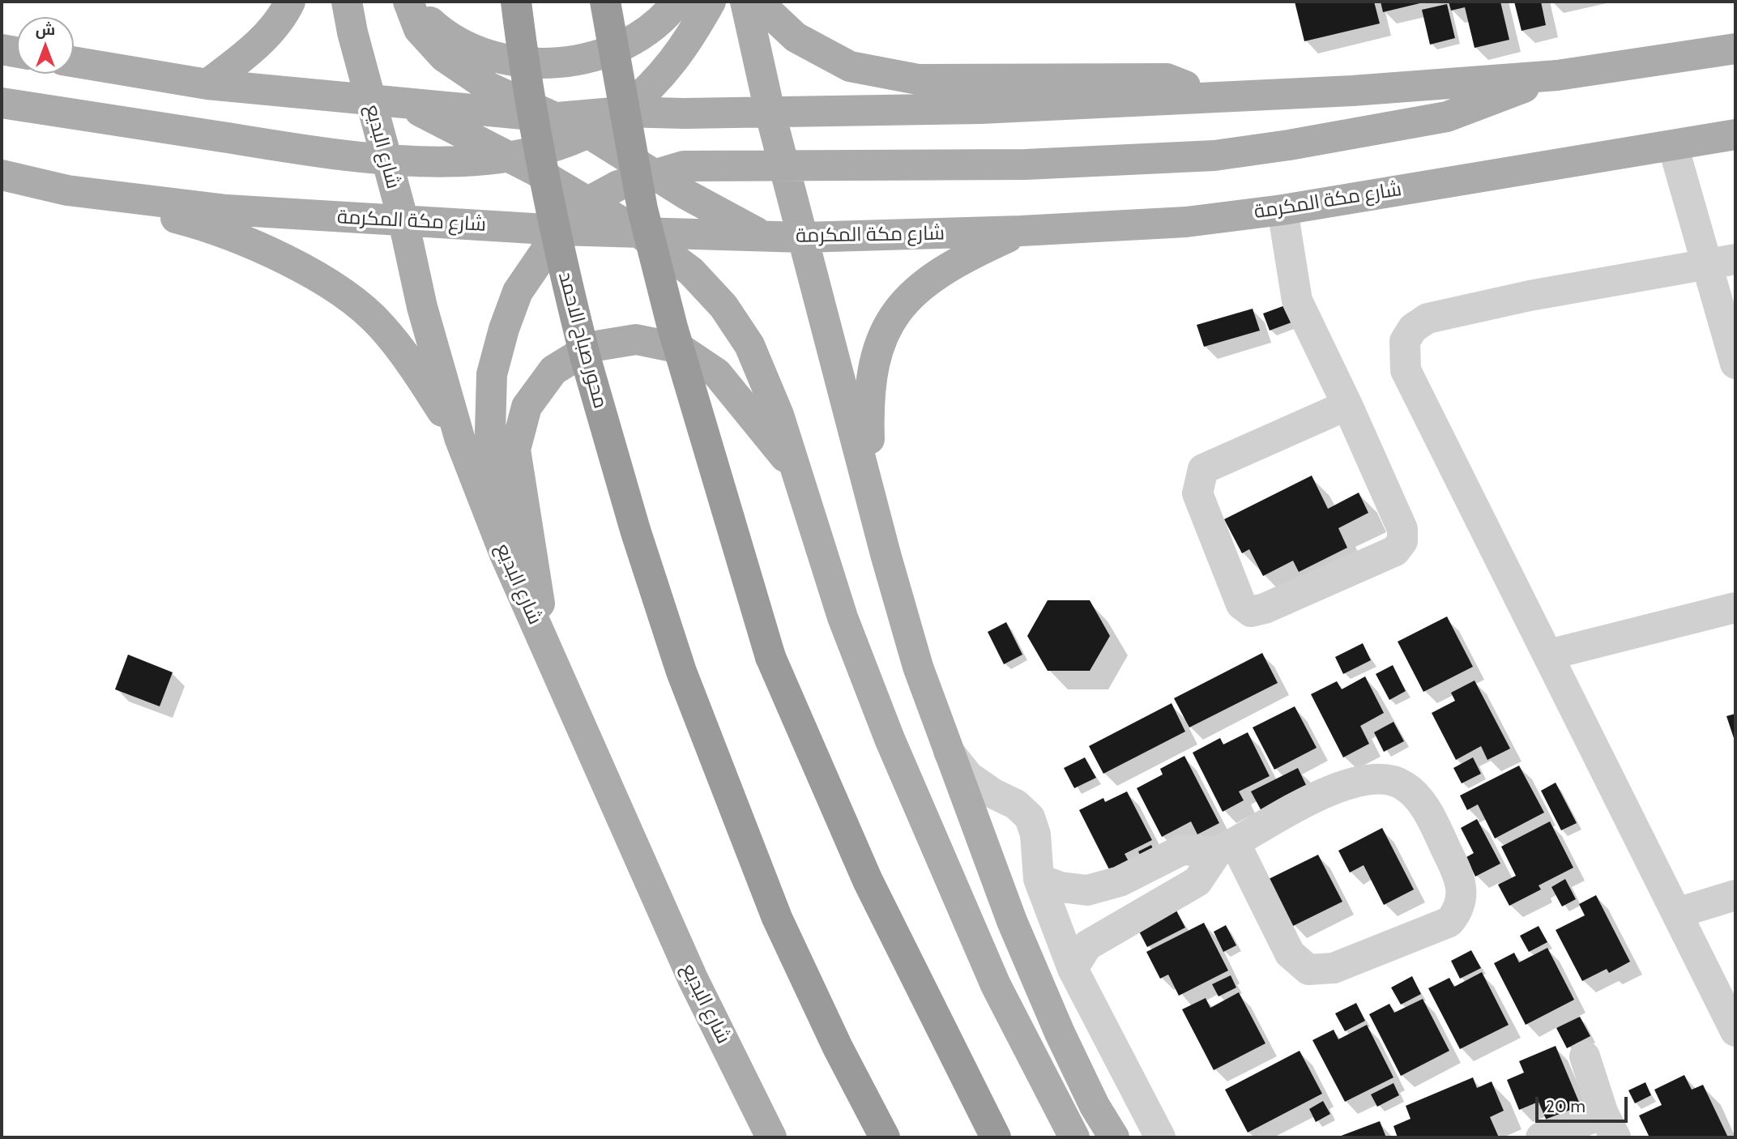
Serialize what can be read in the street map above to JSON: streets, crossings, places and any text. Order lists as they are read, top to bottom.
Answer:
{
  "streets": {
    "highway": ["محور صباح الاحمد"],
    "main road": ["شارع البديع", "شارع مكة المكرمة"]
  },
  "crossings": [
    ["شارع البديع", "شارع مكة المكرمة"]
  ],
  "scale_bar": "20 m",
  "north": "top"
}
